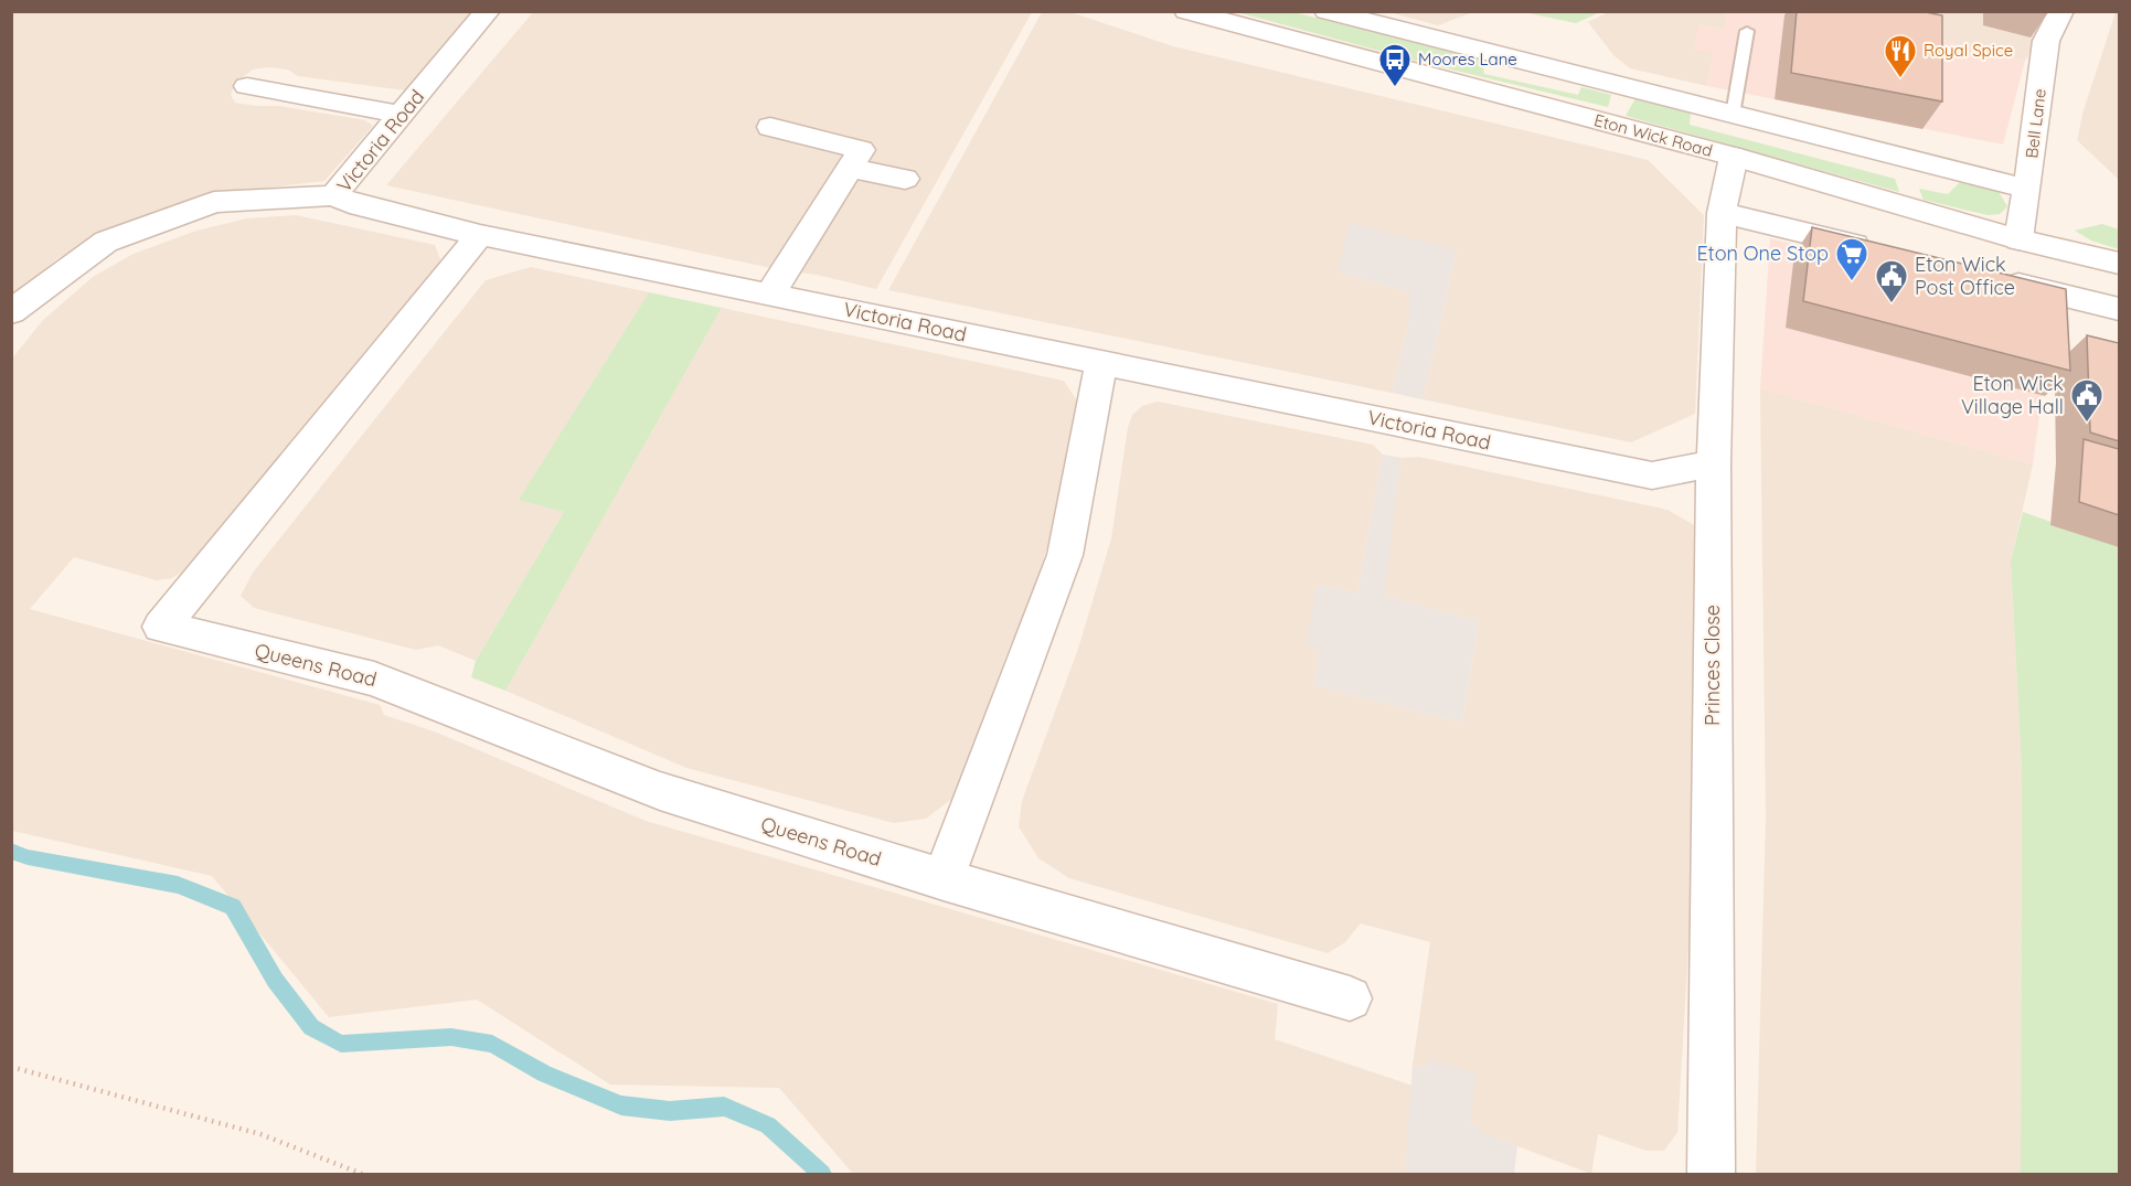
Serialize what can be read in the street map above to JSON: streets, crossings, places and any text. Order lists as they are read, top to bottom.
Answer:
{
  "streets": {
    "street": [
      "Bell Lane",
      "Eton Wick Road",
      "Victoria Road",
      "Queens Road",
      "Princes Close"
    ]
  },
  "crossings": [
    ["Bell Lane", "Eton Wick Road"],
    ["Eton Wick Road", "Princes Close"],
    ["Victoria Road", "Queens Road"],
    ["Victoria Road", "Princes Close"]
  ],
  "places": {
    "restaurant": ["Royal Spice"],
    "bus stop": ["Moores Lane"],
    "supermarket": ["Eton One Stop"],
    "public building": ["Eton Wick Post Office", "Eton Wick Village Hall"]
  }
}
